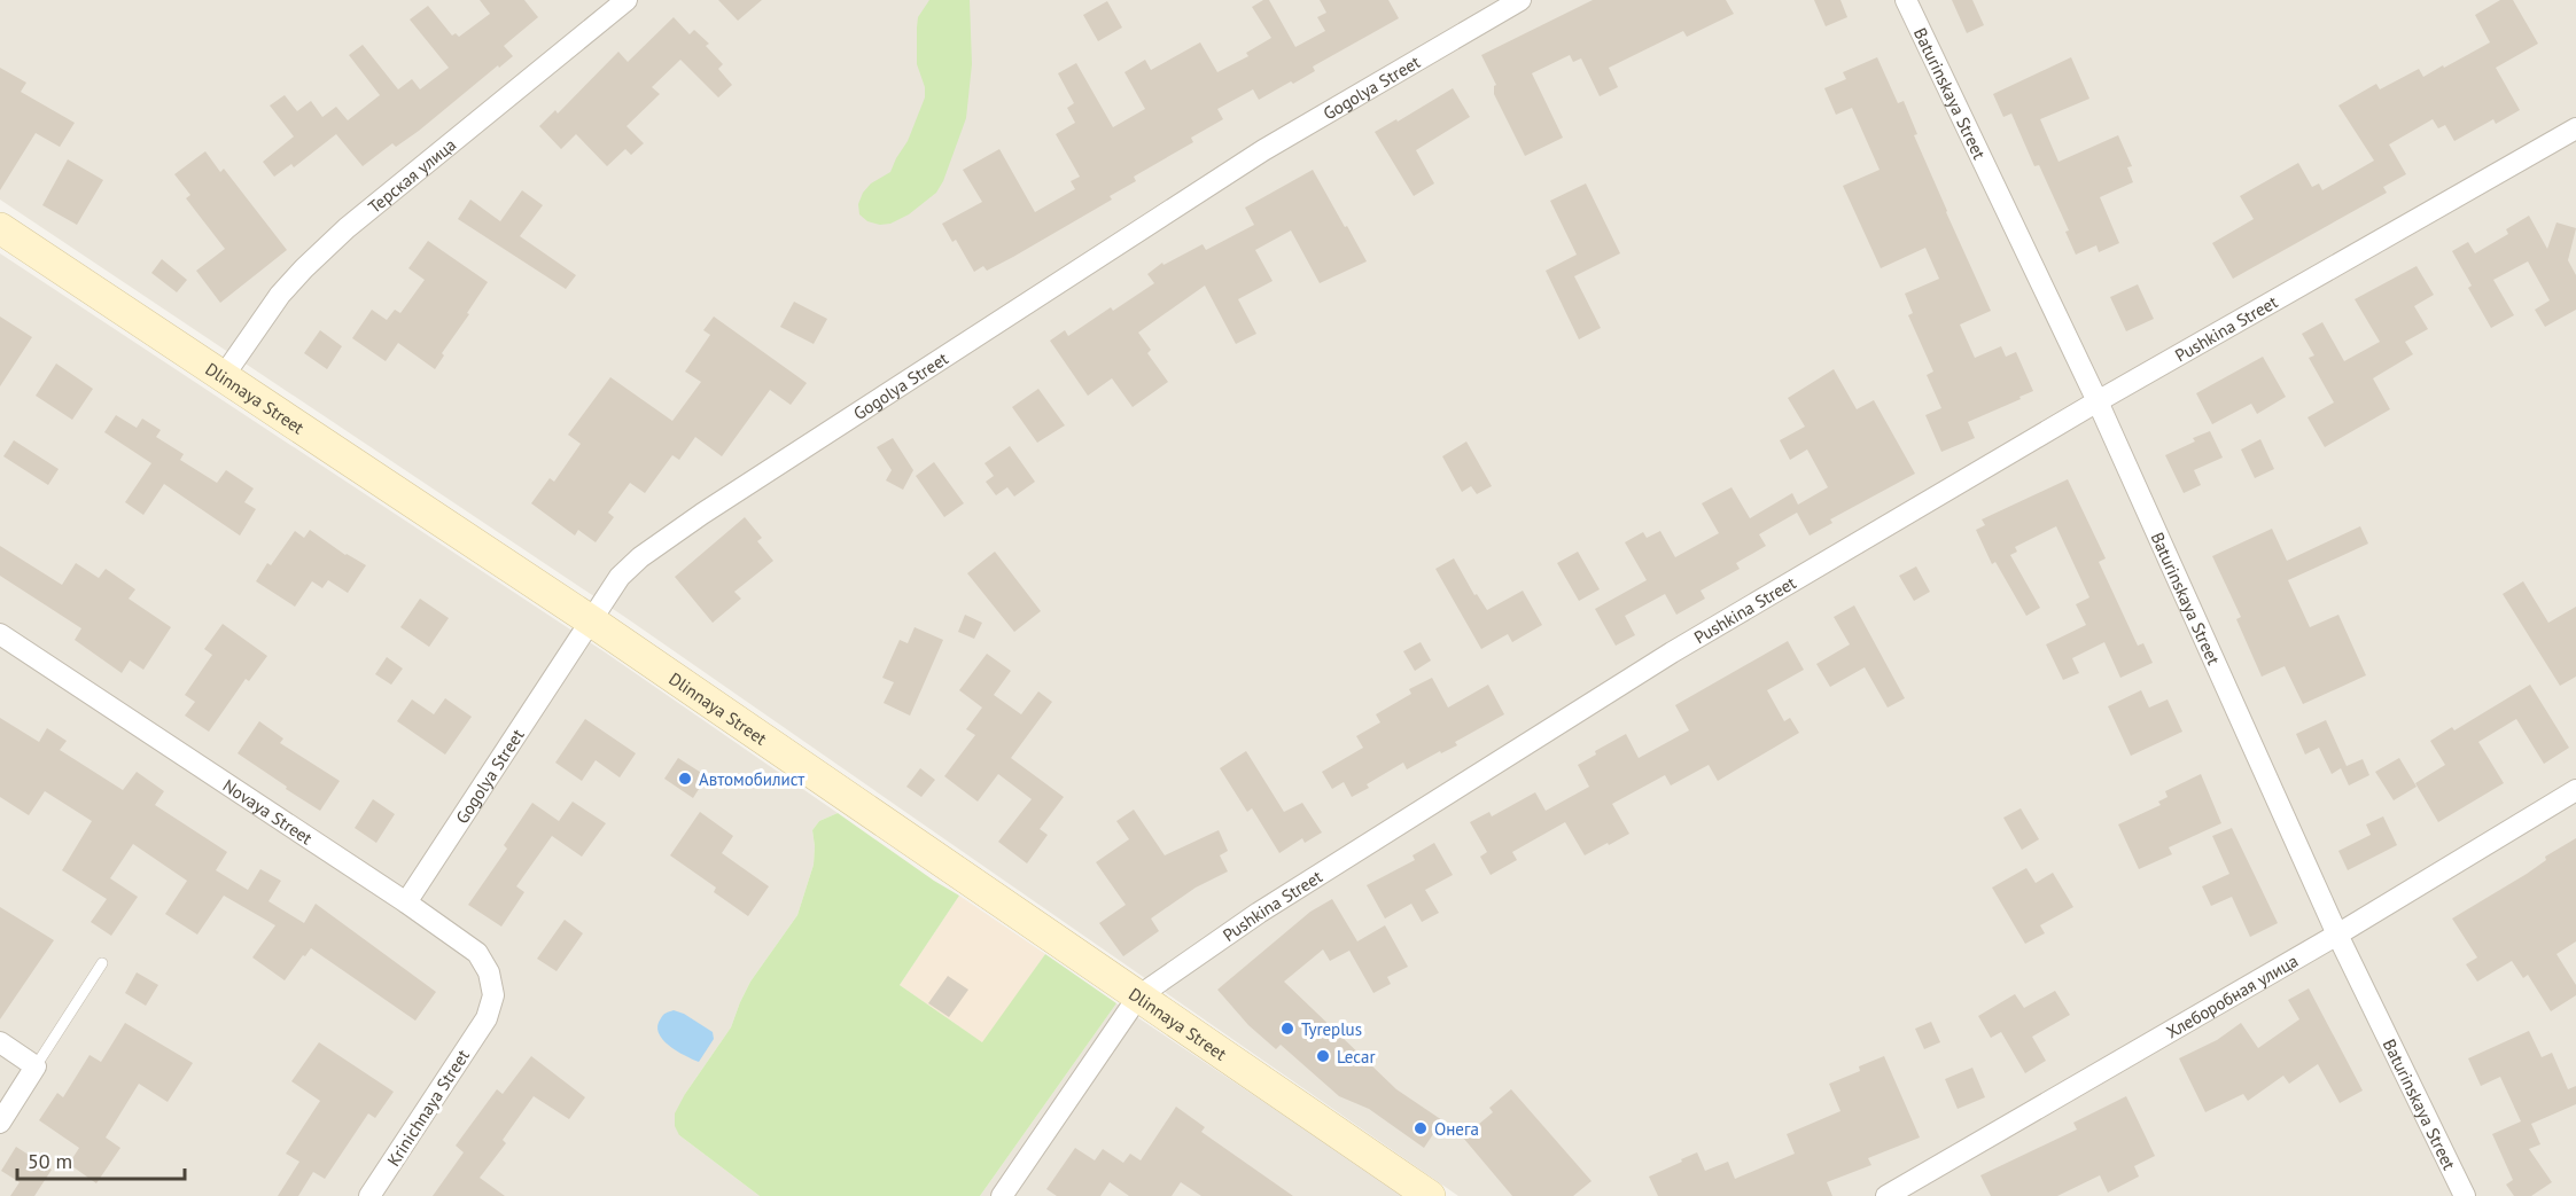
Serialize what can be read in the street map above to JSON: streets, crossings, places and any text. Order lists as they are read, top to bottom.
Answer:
{
  "streets": {
    "street": [
      "Gogolya Street",
      "Baturinskaya Street",
      "Терская улица",
      "Pushkina Street",
      "Dlinnaya Street",
      "Novaya Street",
      "Хлеборобная улица",
      "Krinichnaya Street"
    ]
  },
  "crossings": [
    ["Gogolya Street", "Dlinnaya Street"],
    ["Gogolya Street", "Novaya Street"],
    ["Baturinskaya Street", "Pushkina Street"],
    ["Baturinskaya Street", "Хлеборобная улица"],
    ["Терская улица", "Dlinnaya Street"],
    ["Pushkina Street", "Dlinnaya Street"],
    ["Novaya Street", "Krinichnaya Street"]
  ],
  "places": [
    "Автомобилист",
    "Tyreplus",
    "Lecar",
    "Онега"
  ],
  "scale_bar": "50 m"
}
